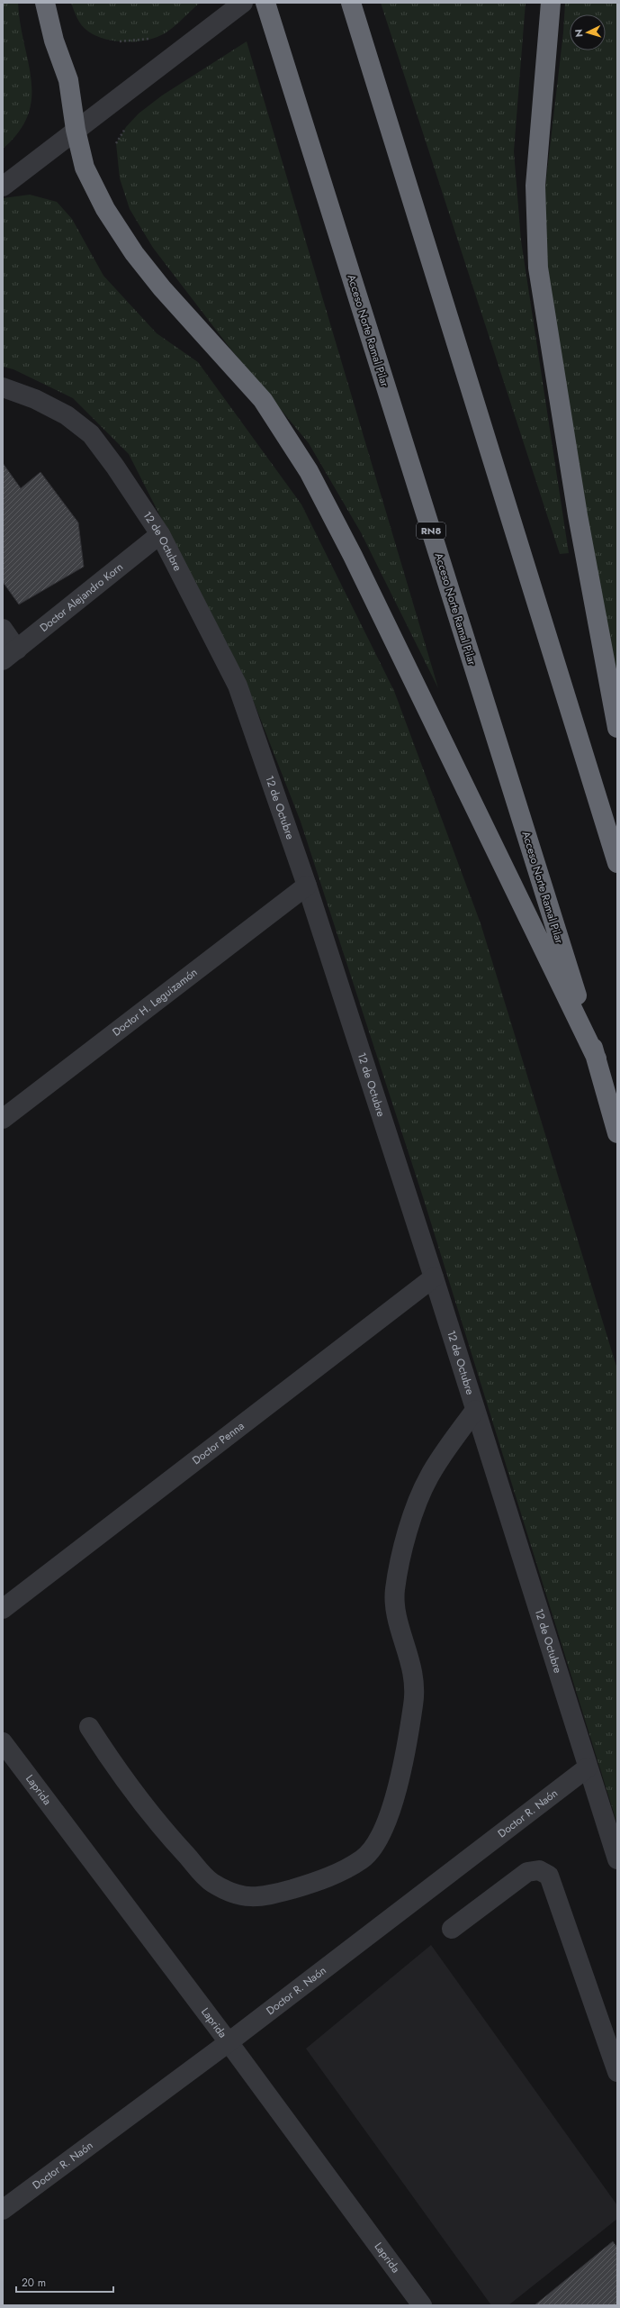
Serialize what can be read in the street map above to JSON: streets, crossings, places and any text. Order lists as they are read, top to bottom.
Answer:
{
  "streets": {
    "highway": ["Acceso Norte Ramal Pilar", "RN8"],
    "street": [
      "12 de Octubre",
      "Doctor Alejandro Korn",
      "Doctor H. Leguizamón",
      "Doctor Penna",
      "Laprida",
      "Doctor R. Naón"
    ]
  },
  "crossings": [
    ["12 de Octubre", "Doctor Alejandro Korn"],
    ["12 de Octubre", "Doctor H. Leguizamón"],
    ["12 de Octubre", "Doctor Penna"],
    ["12 de Octubre", "Doctor R. Naón"],
    ["Laprida", "Doctor R. Naón"]
  ],
  "scale_bar": "20 m",
  "north": "left"
}
